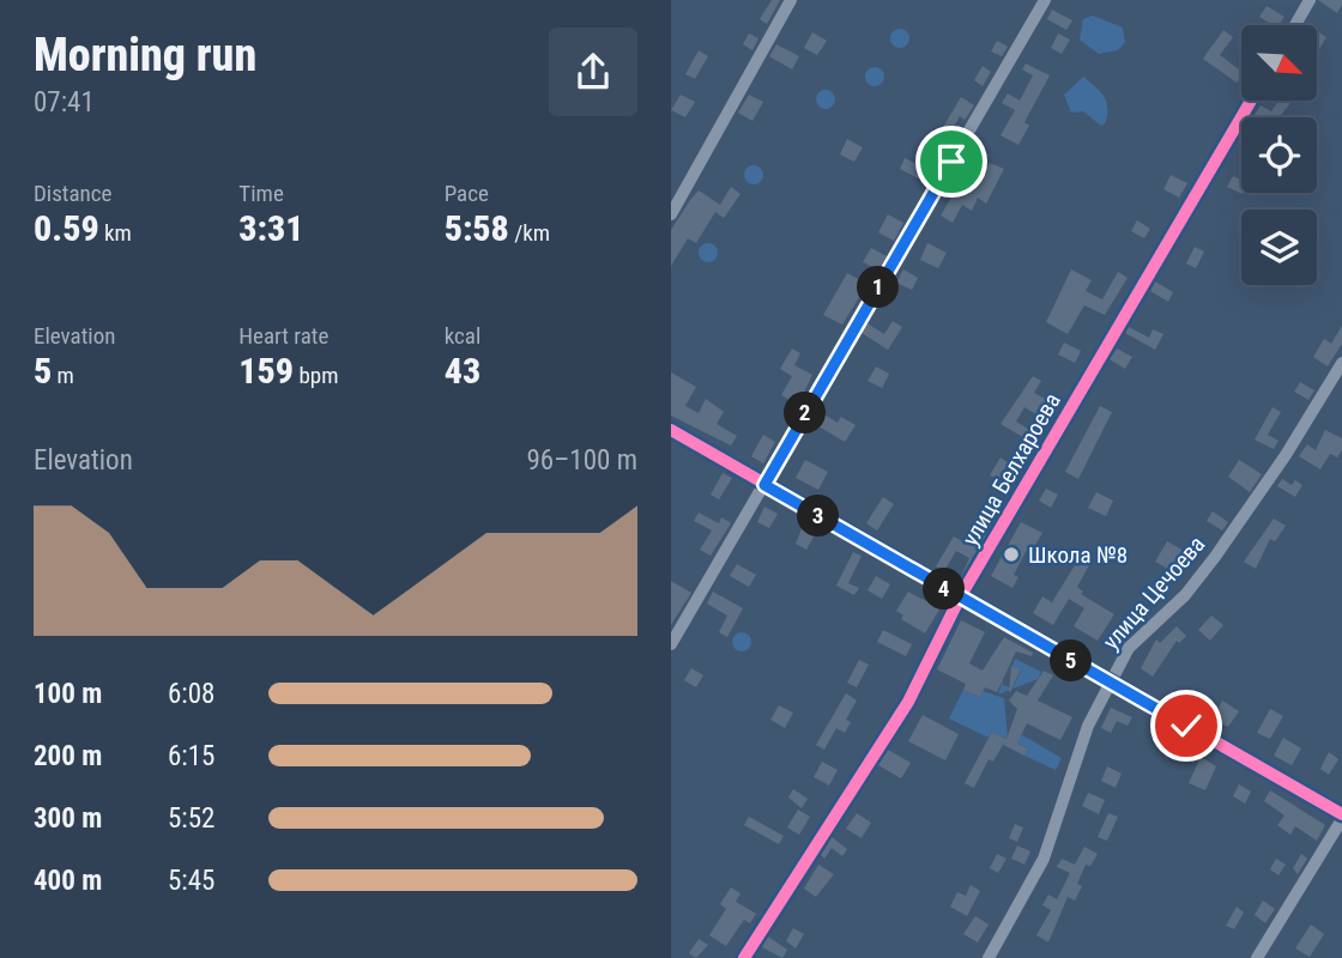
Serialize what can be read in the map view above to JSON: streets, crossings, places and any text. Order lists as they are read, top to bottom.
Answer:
{
  "streets": {
    "street": ["улица Белхароева", "улица Цечоева"]
  },
  "places": ["Школа №8"],
  "north": "bottom right",
  "page": {
    "heading": ["Morning run", "07:41"],
    "stats": [
      ["Distance", "0.59 km"],
      ["Time", "3:31"],
      ["Pace", "5:58 /km"],
      ["Elevation", "5 m"],
      ["Heart rate", "159 bpm"],
      ["kcal", "43"]
    ],
    "pins": [
      "1",
      "2",
      "3",
      "4",
      "5"
    ],
    "chart": ["Elevation", "96–100 m"],
    "list": [
      {
        "name": "100 m",
        "note": "6:08"
      },
      {
        "name": "200 m",
        "note": "6:15"
      },
      {
        "name": "300 m",
        "note": "5:52"
      },
      {
        "name": "400 m",
        "note": "5:45"
      }
    ]
  }
}
